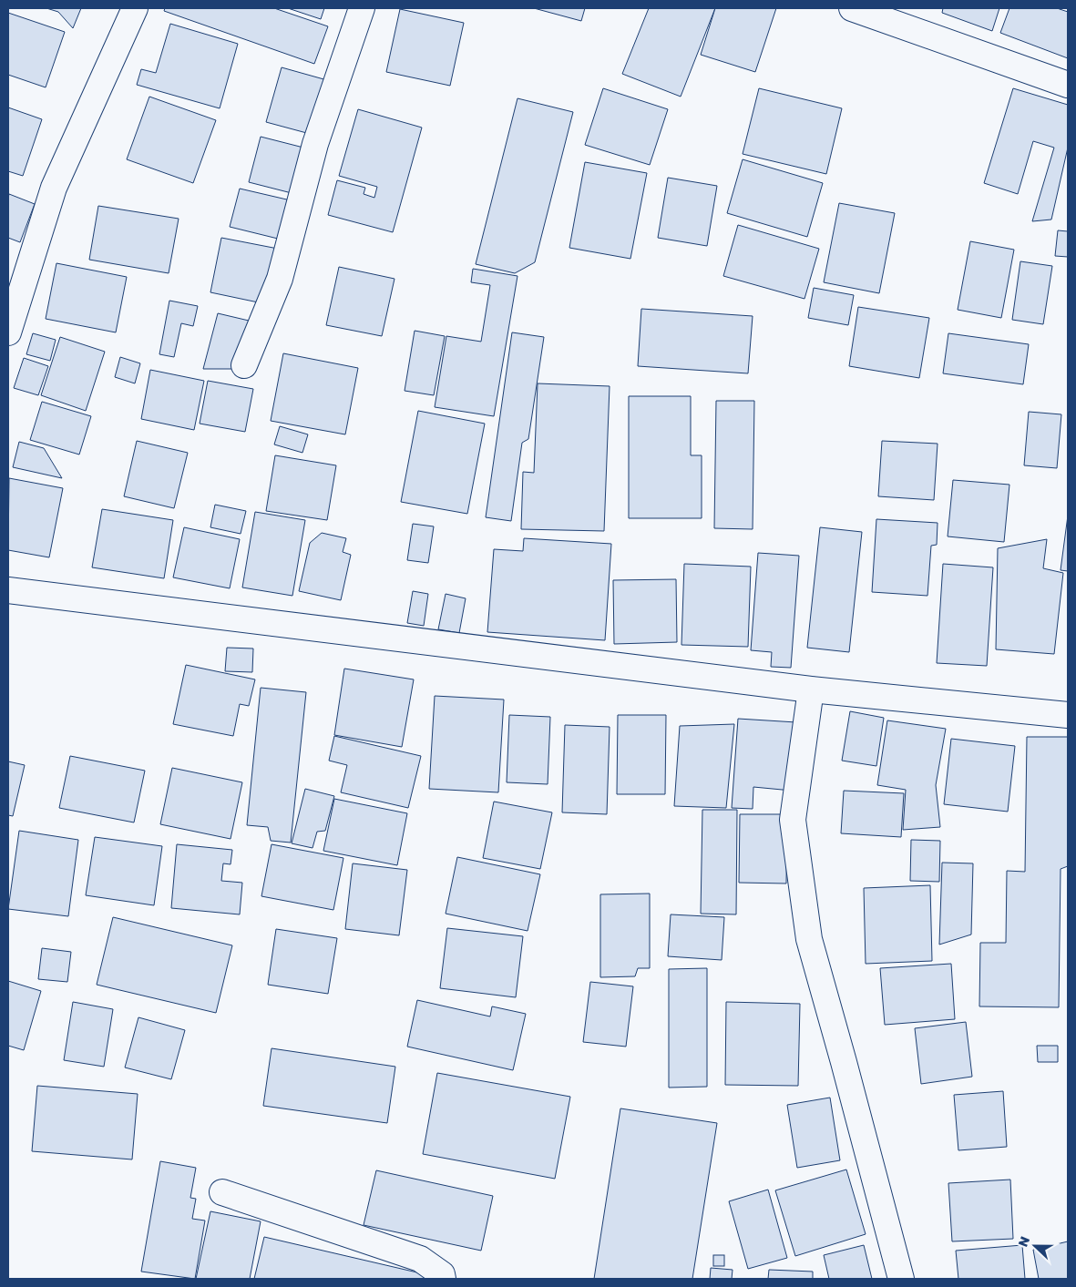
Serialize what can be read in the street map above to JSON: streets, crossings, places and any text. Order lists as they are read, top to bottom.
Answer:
{
  "north": "left"
}
